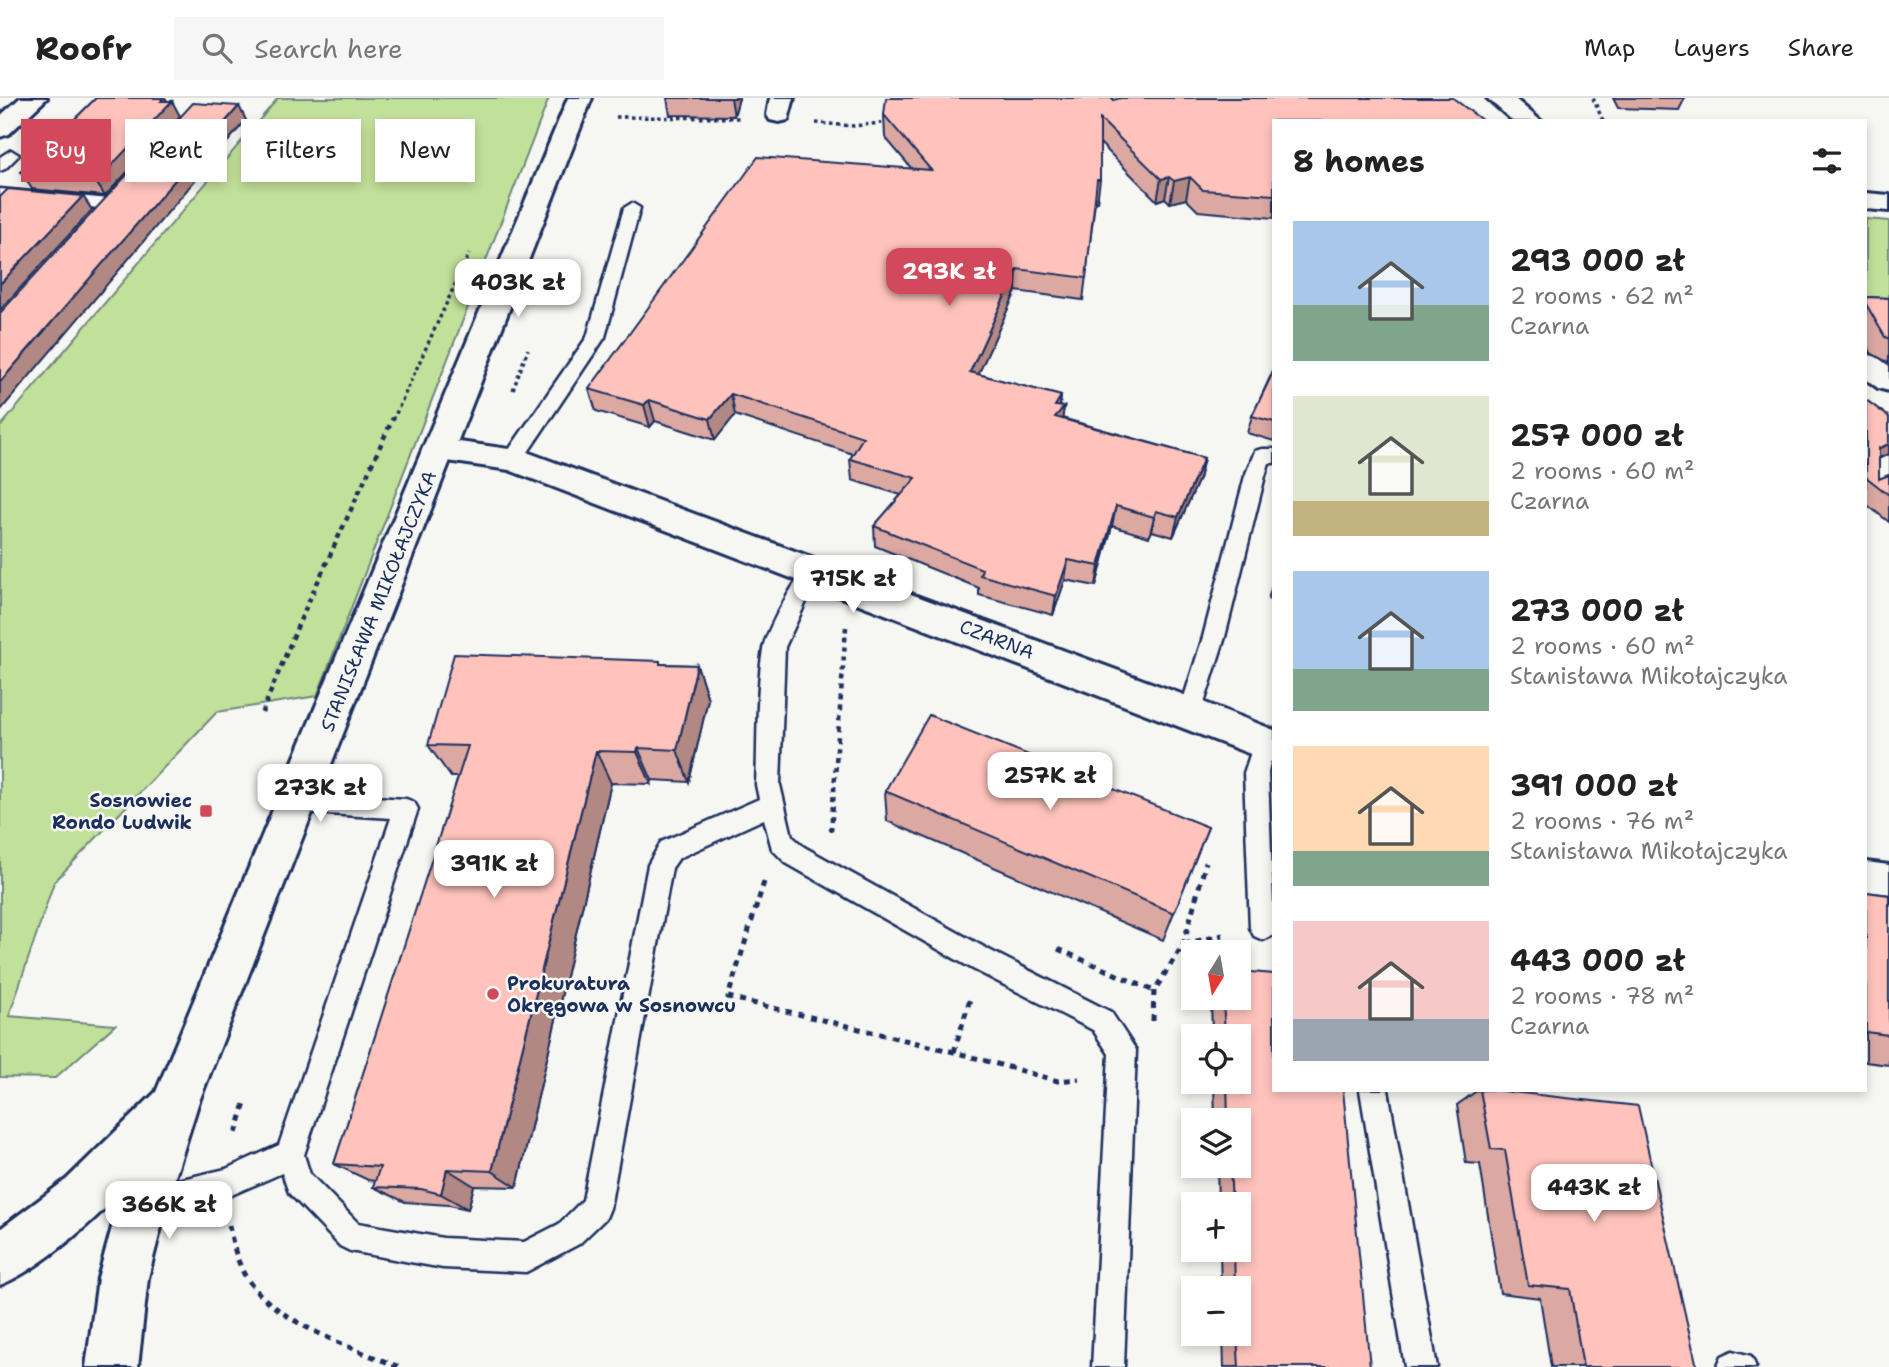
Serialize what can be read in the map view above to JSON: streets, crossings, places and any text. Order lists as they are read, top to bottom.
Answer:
{
  "streets": {
    "street": ["STANISŁAWA MIKOŁAJCZYKA", "CZARNA"]
  },
  "crossings": [
    ["STANISŁAWA MIKOŁAJCZYKA", "CZARNA"]
  ],
  "places": {
    "transit": ["Sosnowiec Rondo Ludwik"],
    "other": ["Prokuratura Okręgowa w Sosnowcu"]
  },
  "north": "bottom",
  "page": {
    "header": "Roofr",
    "search": "Search here",
    "nav": ["Map", "Layers", "Share"],
    "chip": [
      "Buy",
      "Rent",
      "Filters",
      "New"
    ],
    "heading": "8 homes",
    "list": [
      {
        "name": "293 000 zł",
        "note": "2 rooms · 62 m² · Czarna"
      },
      {
        "name": "257 000 zł",
        "note": "2 rooms · 60 m² · Czarna"
      },
      {
        "name": "273 000 zł",
        "note": "2 rooms · 60 m² · Stanisława Mikołajczyka"
      },
      {
        "name": "391 000 zł",
        "note": "2 rooms · 76 m² · Stanisława Mikołajczyka"
      },
      {
        "name": "443 000 zł",
        "note": "2 rooms · 78 m² · Czarna"
      }
    ],
    "price": [
      "293K zł",
      "403K zł",
      "715K zł",
      "257K zł",
      "273K zł",
      "391K zł",
      "443K zł",
      "366K zł"
    ],
    "map_buttons": ["+", "−"]
  }
}
